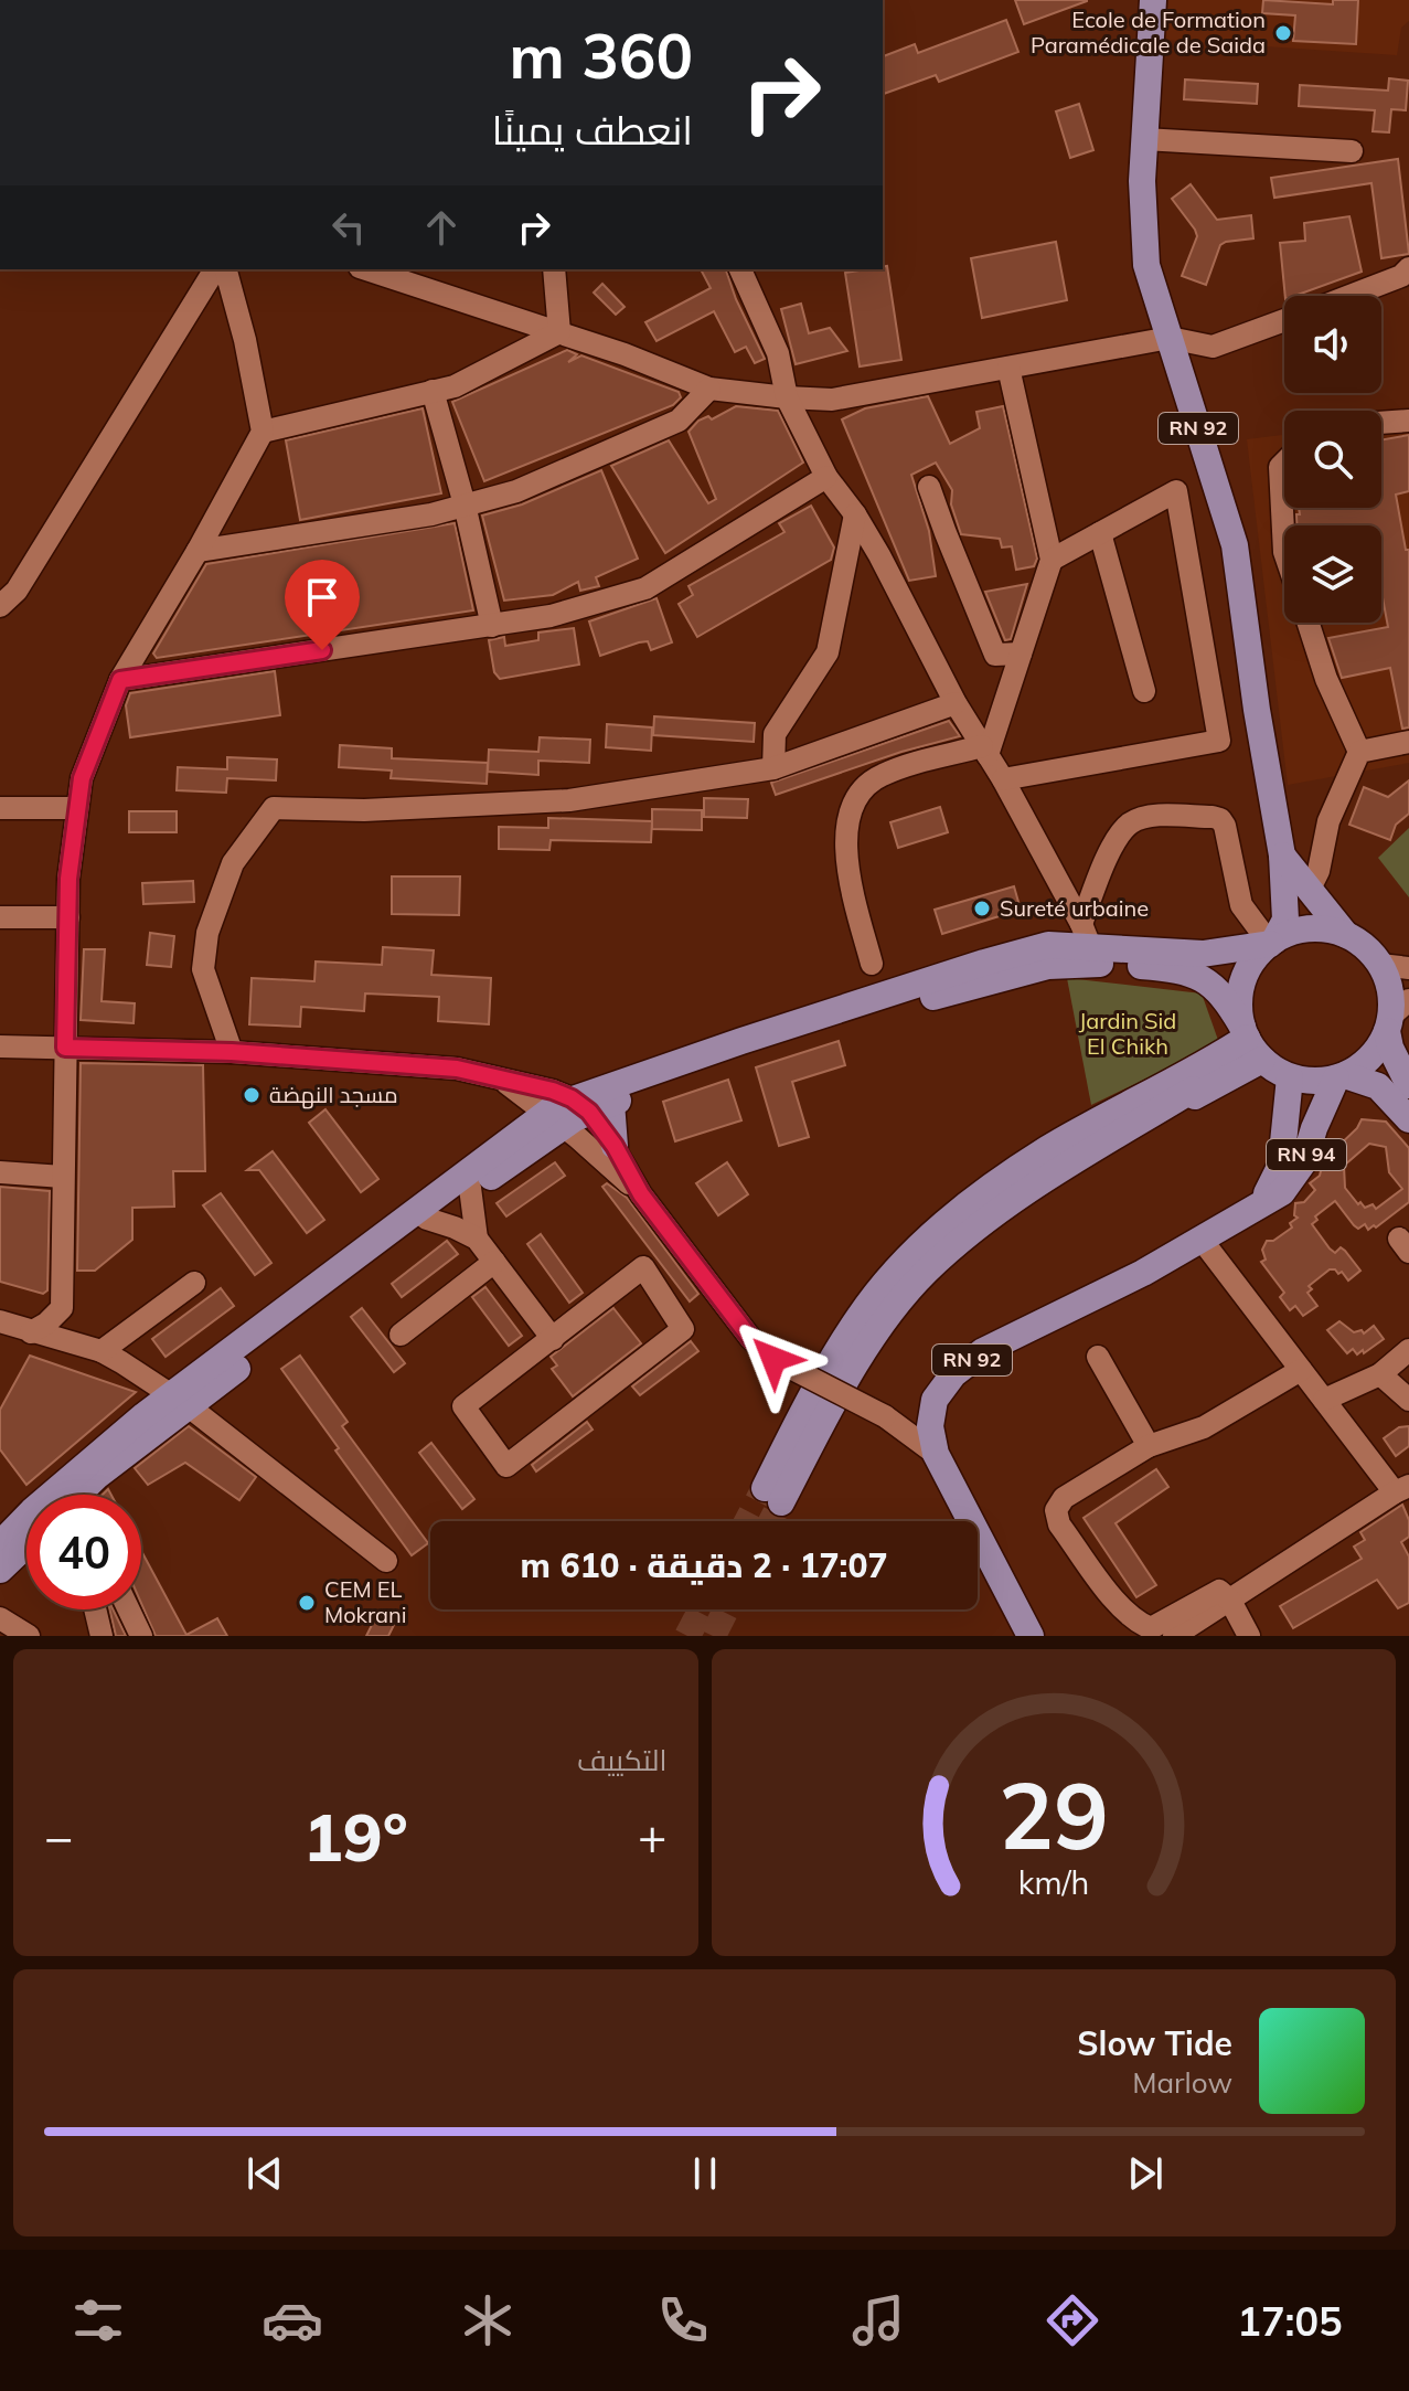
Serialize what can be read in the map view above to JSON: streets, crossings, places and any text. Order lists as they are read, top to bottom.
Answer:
{
  "streets": {
    "main road": ["RN 92", "RN 94"]
  },
  "crossings": [
    ["RN 92", "RN 94"]
  ],
  "parks": ["Jardin Sid El Chikh"],
  "places": [
    "Ecole de Formation Paramédicale de Saida",
    "Sureté urbaine",
    "مسجد النهضة",
    "CEM EL Mokrani"
  ],
  "page": {
    "turn": ["360 m", "انعطف يمينًا"],
    "limit": "40",
    "trip": "17:07 · 2 دقيقة · 610 m",
    "tile": "التكييف",
    "heat": ["−", "19°", "+"],
    "song": ["Slow Tide", "Marlow"],
    "tabs": "17:05",
    "gauge": ["29", "km/h"]
  }
}
